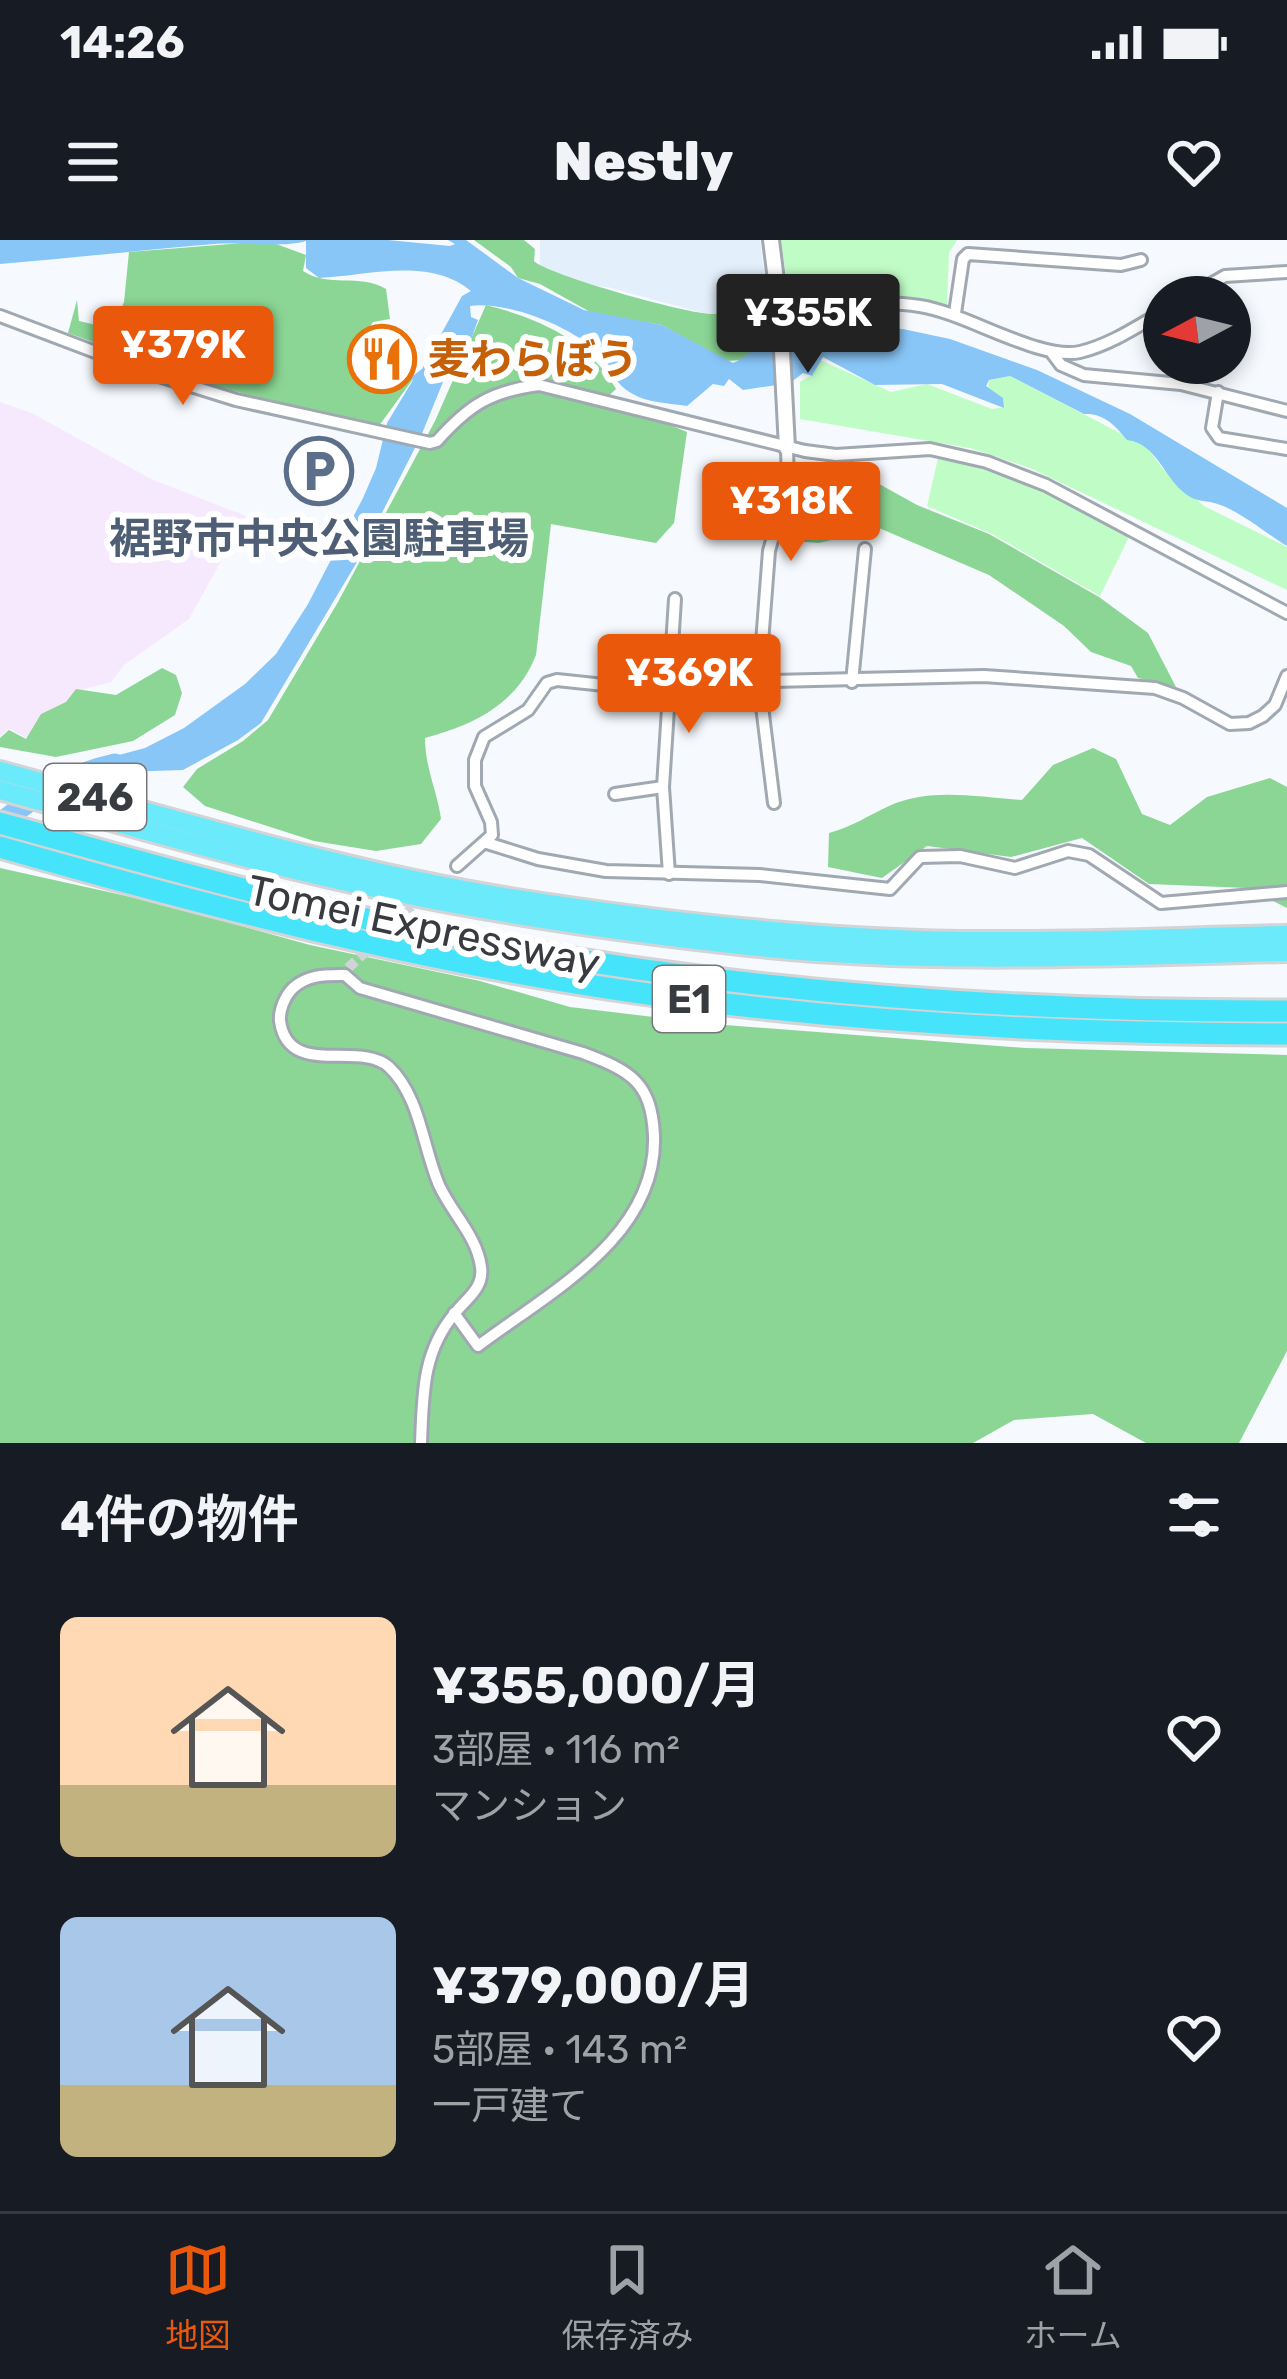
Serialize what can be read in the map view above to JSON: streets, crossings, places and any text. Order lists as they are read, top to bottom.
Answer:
{
  "streets": {
    "highway": ["246", "Tomei Expressway", "E1"]
  },
  "places": {
    "restaurant": ["麦わらぼう"],
    "parking": ["裾野市中央公園駐車場"]
  },
  "north": "left",
  "page": {
    "status": "14:26",
    "header": "Nestly",
    "price": [
      "¥355K",
      "¥379K",
      "¥318K",
      "¥369K"
    ],
    "heading": "4件の物件",
    "list": [
      {
        "name": "¥355,000/月",
        "note": "3部屋 · 116 m² · マンション"
      },
      {
        "name": "¥379,000/月",
        "note": "5部屋 · 143 m² · 一戸建て"
      }
    ],
    "tabs": ["地図", "保存済み", "ホーム"]
  }
}
